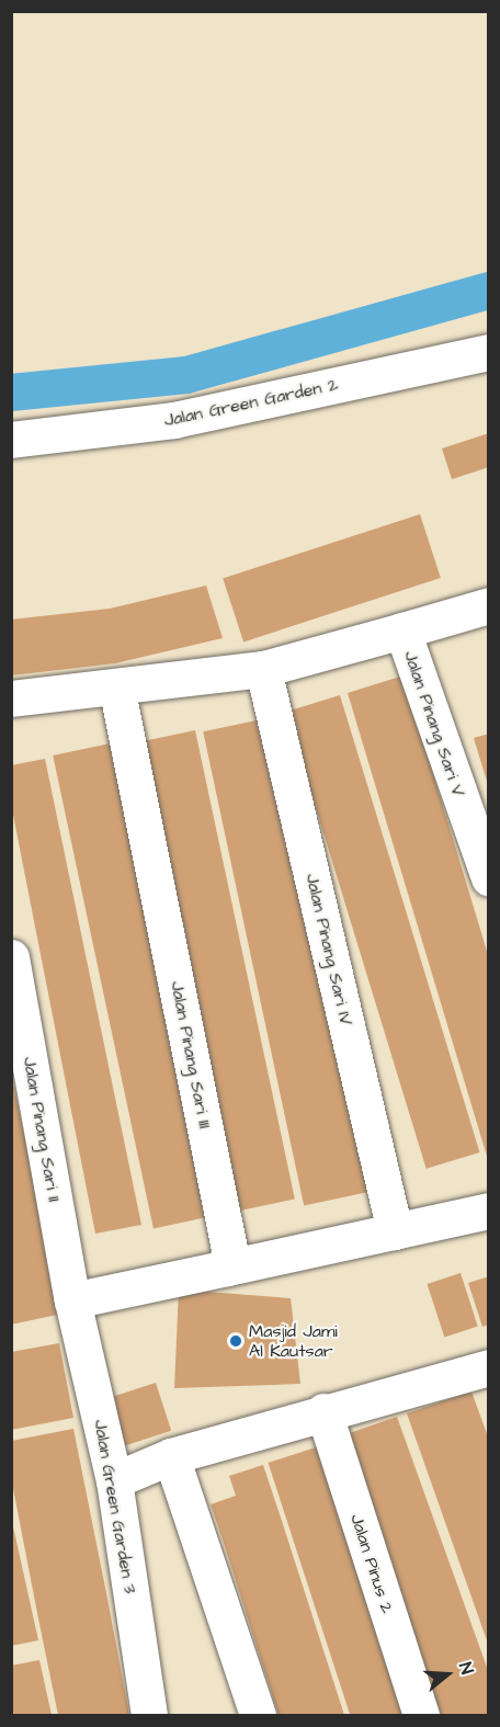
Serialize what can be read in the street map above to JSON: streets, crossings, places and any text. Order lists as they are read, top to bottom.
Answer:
{
  "streets": {
    "street": [
      "Jalan Green Garden 2",
      "Jalan Pinang Sari V",
      "Jalan Pinang Sari IV",
      "Jalan Pinang Sari III",
      "Jalan Pinang Sari II",
      "Jalan Green Garden 3",
      "Jalan Pinus 2"
    ]
  },
  "crossings": [
    ["Jalan Pinang Sari V", "Jalan Pinang Sari IV"],
    ["Jalan Pinang Sari II", "Jalan Green Garden 3"]
  ],
  "places": ["Masjid Jami Al Kautsar"],
  "north": "right"
}
